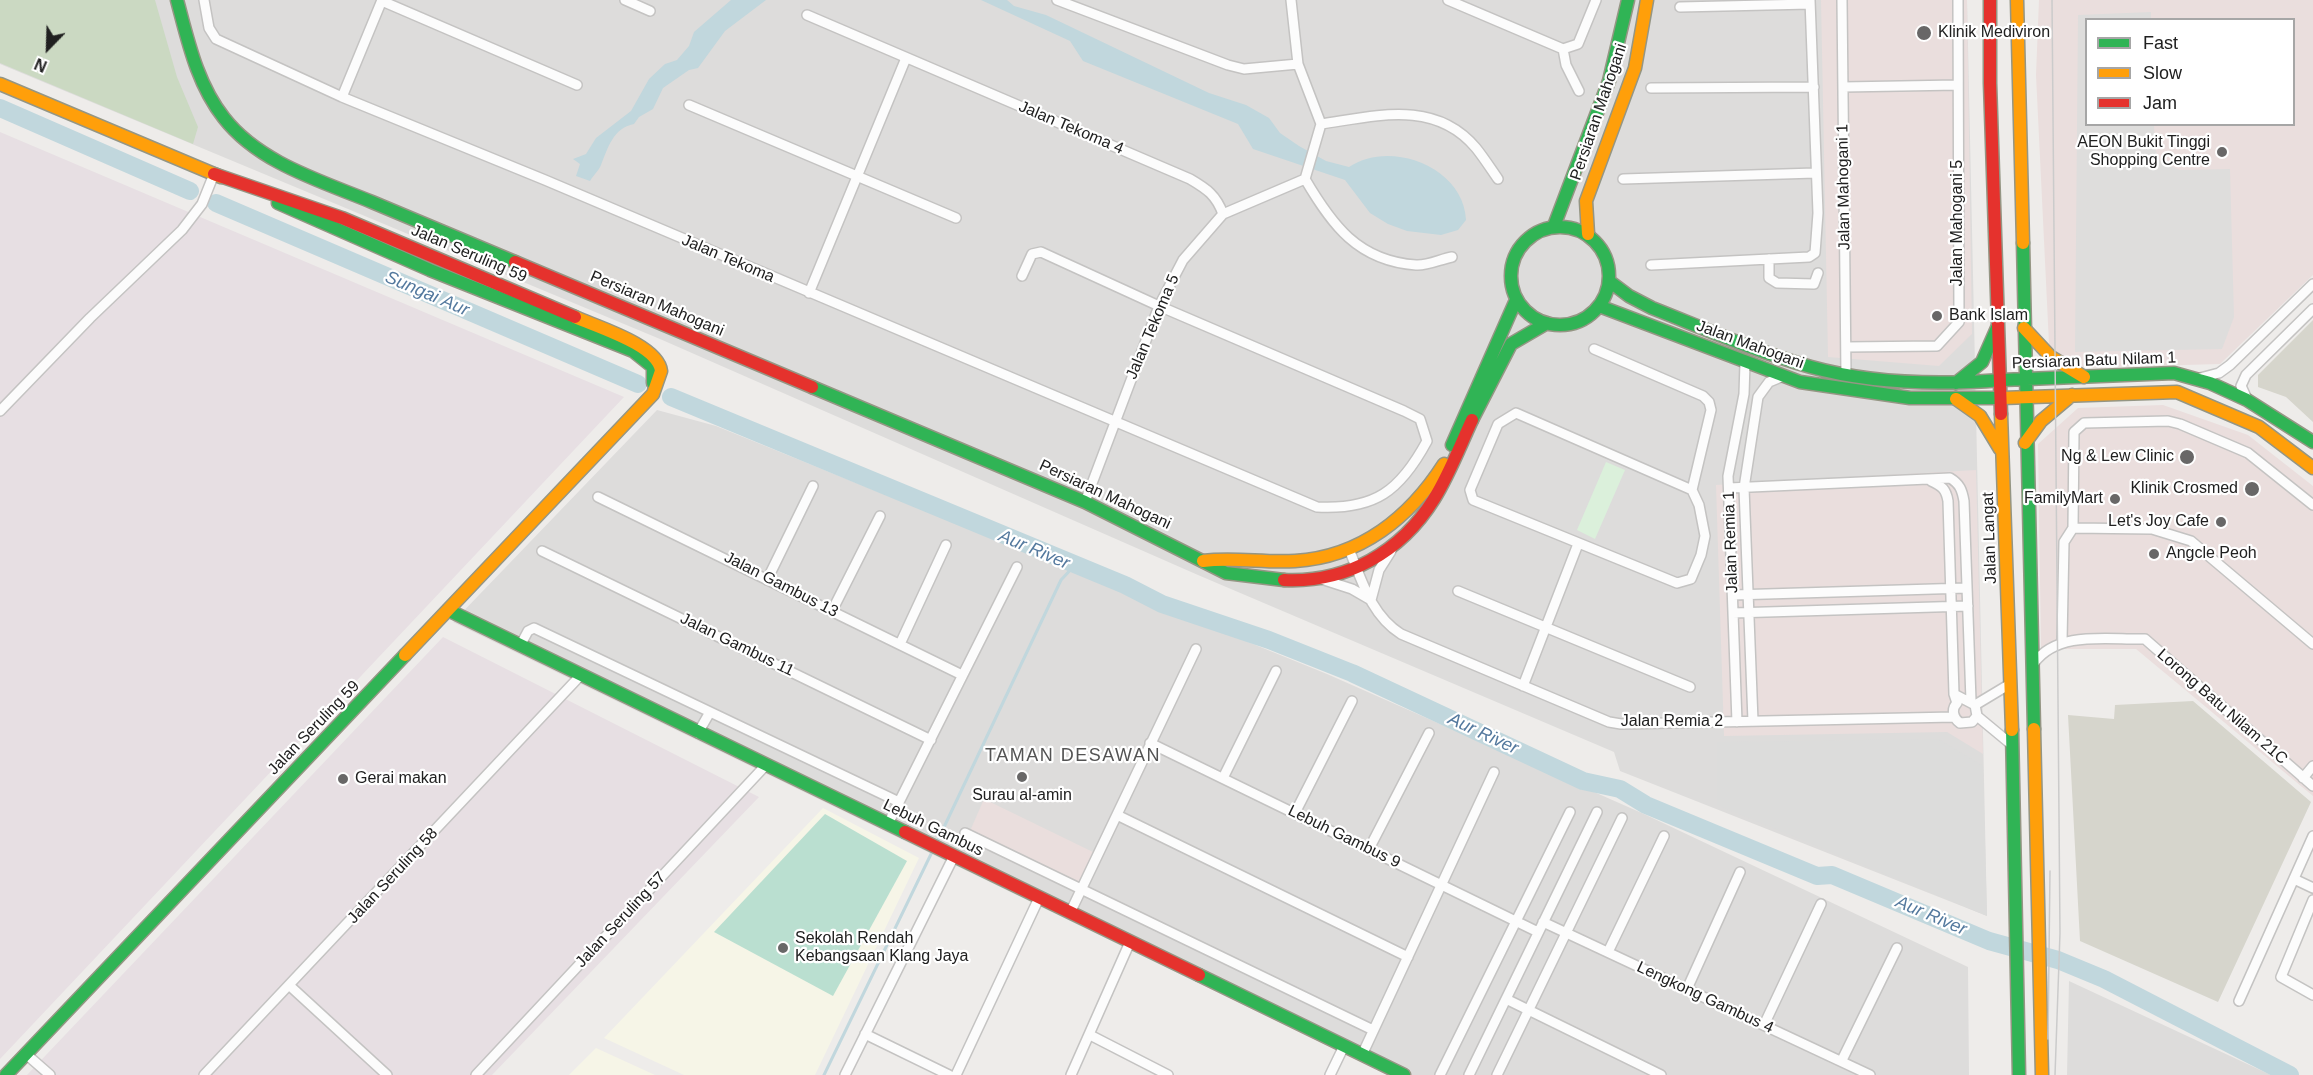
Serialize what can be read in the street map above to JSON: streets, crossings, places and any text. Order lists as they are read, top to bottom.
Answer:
{
  "streets": {
    "main road": [
      "Persiaran Mahogani",
      "Jalan Seruling 59",
      "Jalan Mahogani",
      "Persiaran Batu Nilam 1",
      "Jalan Langat",
      "Lebuh Gambus"
    ],
    "street": [
      "Jalan Tekoma 4",
      "Jalan Mahogani 1",
      "Jalan Mahogani 5",
      "Jalan Tekoma",
      "Jalan Tekoma 5",
      "Jalan Remia 1",
      "Jalan Gambus 13",
      "Jalan Gambus 11",
      "Lorong Batu Nilam 21C",
      "Jalan Remia 2",
      "Lebuh Gambus 9",
      "Jalan Seruling 58",
      "Jalan Seruling 57",
      "Lengkong Gambus 4"
    ]
  },
  "crossings": [
    ["Persiaran Mahogani", "Jalan Tekoma 5"],
    ["Persiaran Mahogani", "Jalan Mahogani"],
    ["Persiaran Mahogani", "Jalan Remia 2"],
    ["Jalan Tekoma 4", "Jalan Tekoma 5"],
    ["Jalan Mahogani 1", "Jalan Mahogani 5"],
    ["Jalan Mahogani 1", "Jalan Mahogani"],
    ["Jalan Seruling 59", "Lebuh Gambus"],
    ["Jalan Tekoma", "Jalan Tekoma 5"],
    ["Jalan Mahogani", "Persiaran Batu Nilam 1"],
    ["Jalan Mahogani", "Jalan Langat"],
    ["Jalan Mahogani", "Jalan Remia 1"],
    ["Persiaran Batu Nilam 1", "Jalan Langat"],
    ["Jalan Remia 1", "Jalan Remia 2"],
    ["Lebuh Gambus", "Jalan Seruling 58"],
    ["Lebuh Gambus", "Jalan Seruling 57"]
  ],
  "districts": ["TAMAN DESAWAN"],
  "water": ["Sungai Aur", "Aur River"],
  "places": [
    "Klinik Mediviron",
    "AEON Bukit Tinggi Shopping Centre",
    "Bank Islam",
    "Ng & Lew Clinic",
    "Klinik Crosmed",
    "FamilyMart",
    "Let's Joy Cafe",
    "Angcle Peoh",
    "Surau al-amin",
    "Gerai makan",
    "Sekolah Rendah Kebangsaan Klang Jaya"
  ],
  "legend": ["Fast", "Slow", "Jam"],
  "north": "bottom left"
}
